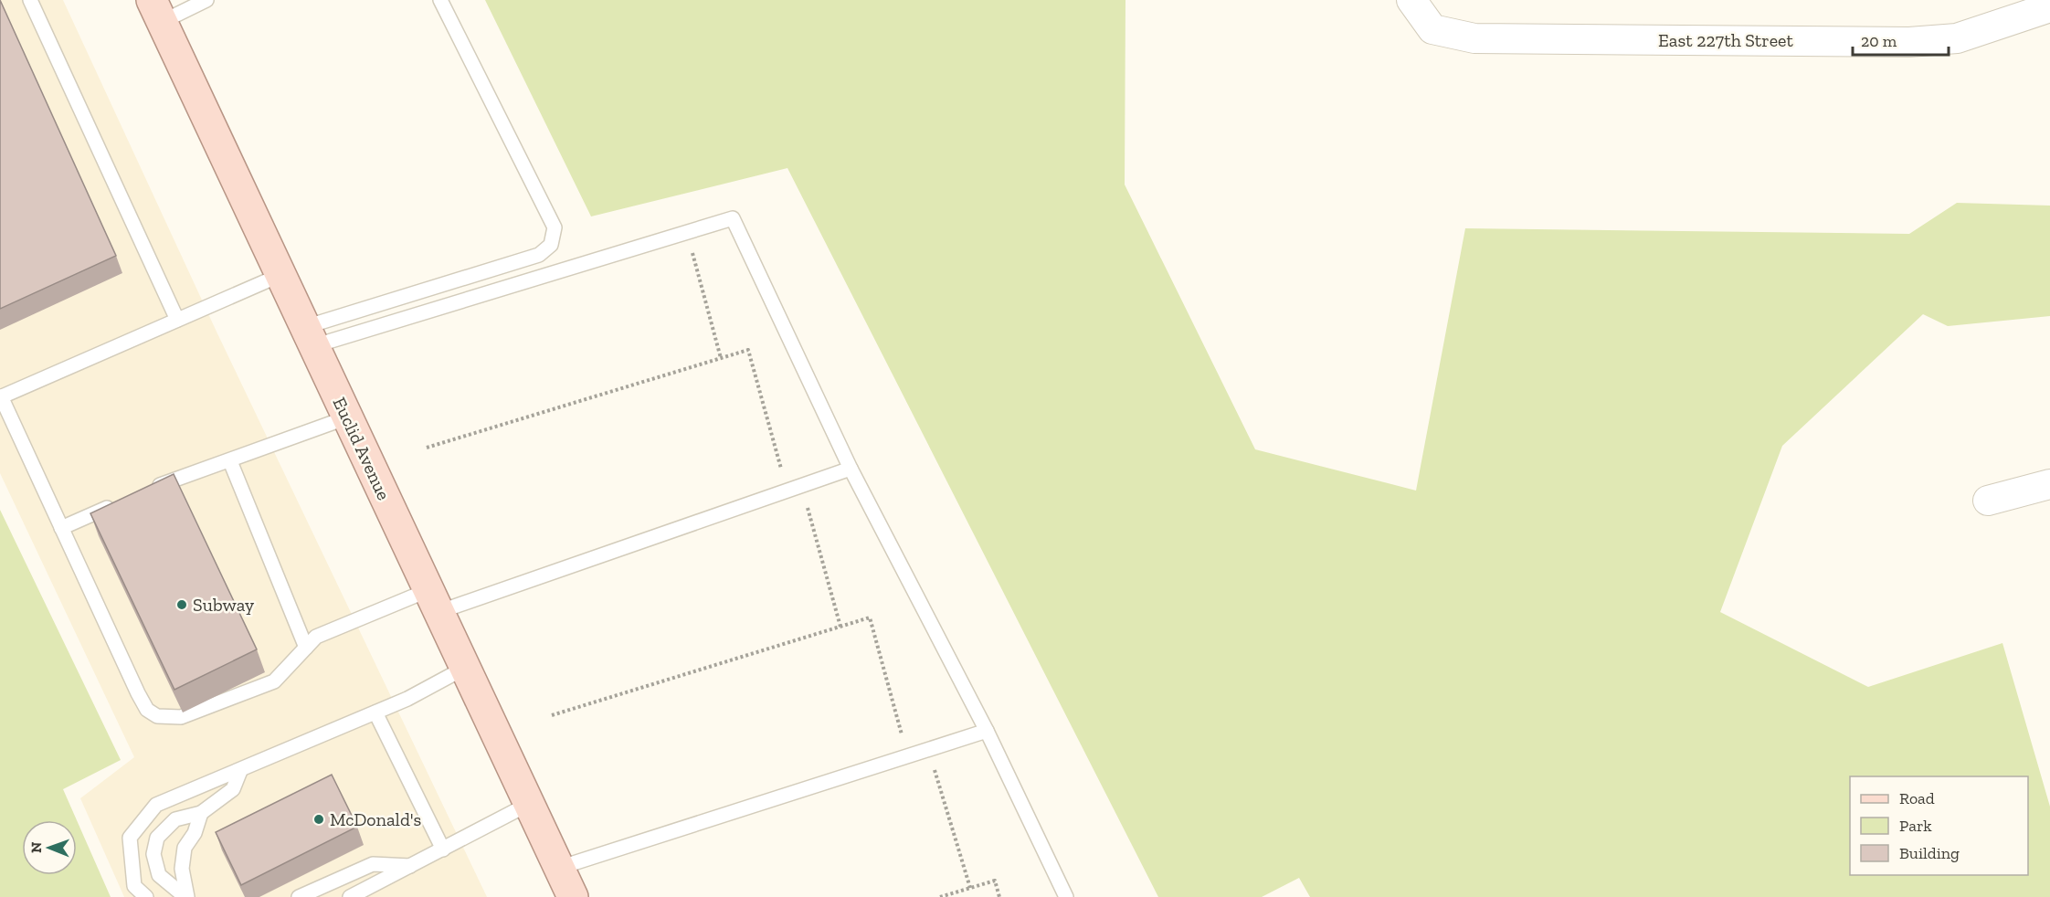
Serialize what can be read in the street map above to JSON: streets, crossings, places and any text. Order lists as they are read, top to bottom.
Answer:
{
  "streets": {
    "main road": ["Euclid Avenue"],
    "street": ["East 227th Street"]
  },
  "places": ["Subway", "McDonald's"],
  "legend": ["Road", "Park", "Building"],
  "scale_bar": "20 m",
  "north": "left"
}
